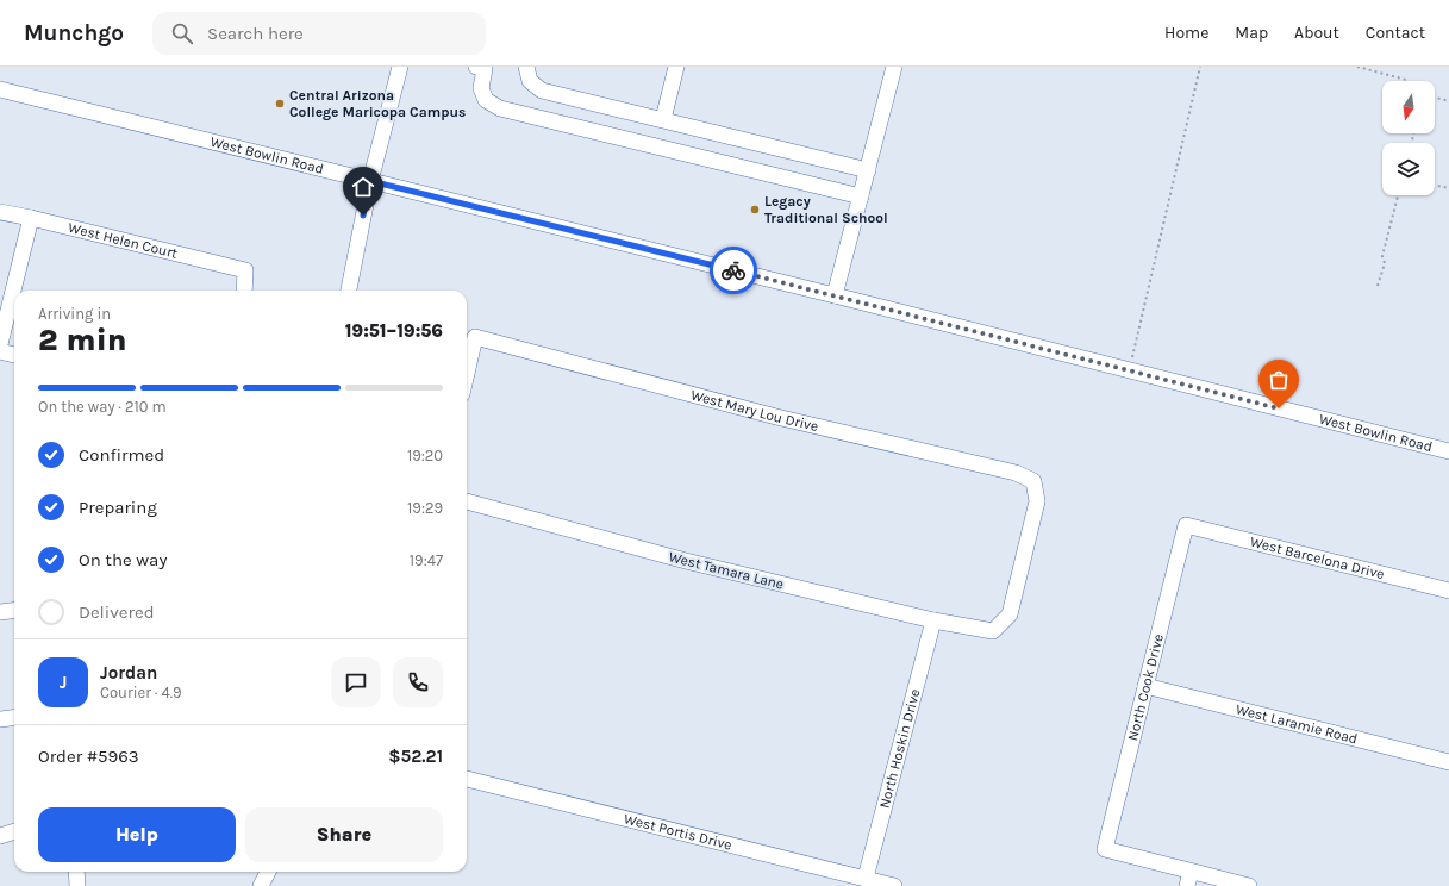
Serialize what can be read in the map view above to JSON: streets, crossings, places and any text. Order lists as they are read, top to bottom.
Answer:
{
  "streets": {
    "street": [
      "West Bowlin Road",
      "West Helen Court",
      "West Mary Lou Drive",
      "West Barcelona Drive",
      "West Tamara Lane",
      "North Cook Drive",
      "West Laramie Road",
      "North Hoskin Drive",
      "West Portis Drive"
    ]
  },
  "crossings": [
    ["West Mary Lou Drive", "West Tamara Lane"],
    ["West Barcelona Drive", "North Cook Drive"],
    ["West Tamara Lane", "North Hoskin Drive"],
    ["North Cook Drive", "West Laramie Road"],
    ["North Hoskin Drive", "West Portis Drive"]
  ],
  "places": ["Central Arizona College Maricopa Campus", "Legacy Traditional School"],
  "north": "bottom",
  "page": {
    "header": "Munchgo",
    "search": "Search here",
    "nav": [
      "Home",
      "Map",
      "About",
      "Contact"
    ],
    "heading": ["2 min", "Arriving in", "19:51–19:56"],
    "panel": [
      "Jordan",
      "Courier · 4.9",
      "Order #5963",
      "$52.21"
    ],
    "bar": "On the way · 210 m",
    "list": [
      ["Confirmed", "19:20"],
      ["Preparing", "19:29"],
      ["On the way", "19:47"],
      "Delivered"
    ],
    "round": "J",
    "buttons": ["Help", "Share"]
  }
}
